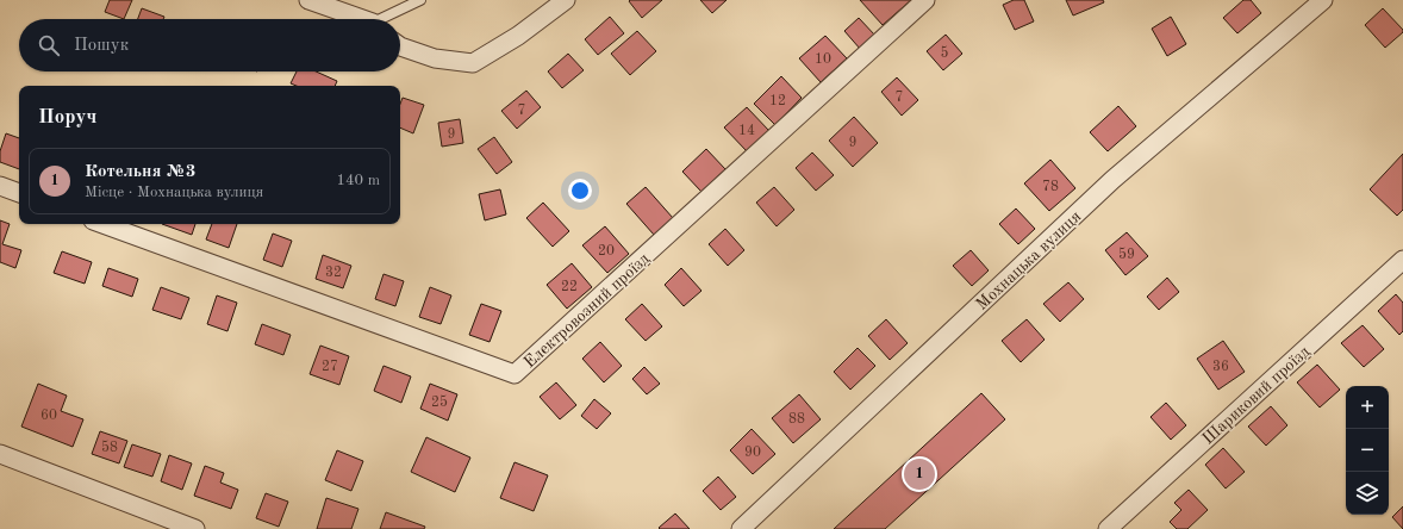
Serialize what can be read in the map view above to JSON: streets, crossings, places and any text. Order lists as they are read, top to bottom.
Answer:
{
  "streets": {
    "street": ["Мохнацька вулиця", "Електровозний проїзд", "Шариковий проїзд"]
  },
  "house_numbers": [
    "5",
    "10",
    "7",
    "12",
    "7",
    "14",
    "9",
    "9",
    "78",
    "20",
    "59",
    "32",
    "22",
    "27",
    "36",
    "25",
    "60",
    "88",
    "58",
    "90"
  ],
  "page": {
    "search": "Пошук",
    "heading": "Поруч",
    "list": [
      {
        "mark": "1",
        "name": "Котельня №3",
        "note": "Місце · Мохнацька вулиця",
        "value": "140 m"
      }
    ],
    "map_buttons": ["+", "−"],
    "pins": "1"
  }
}
